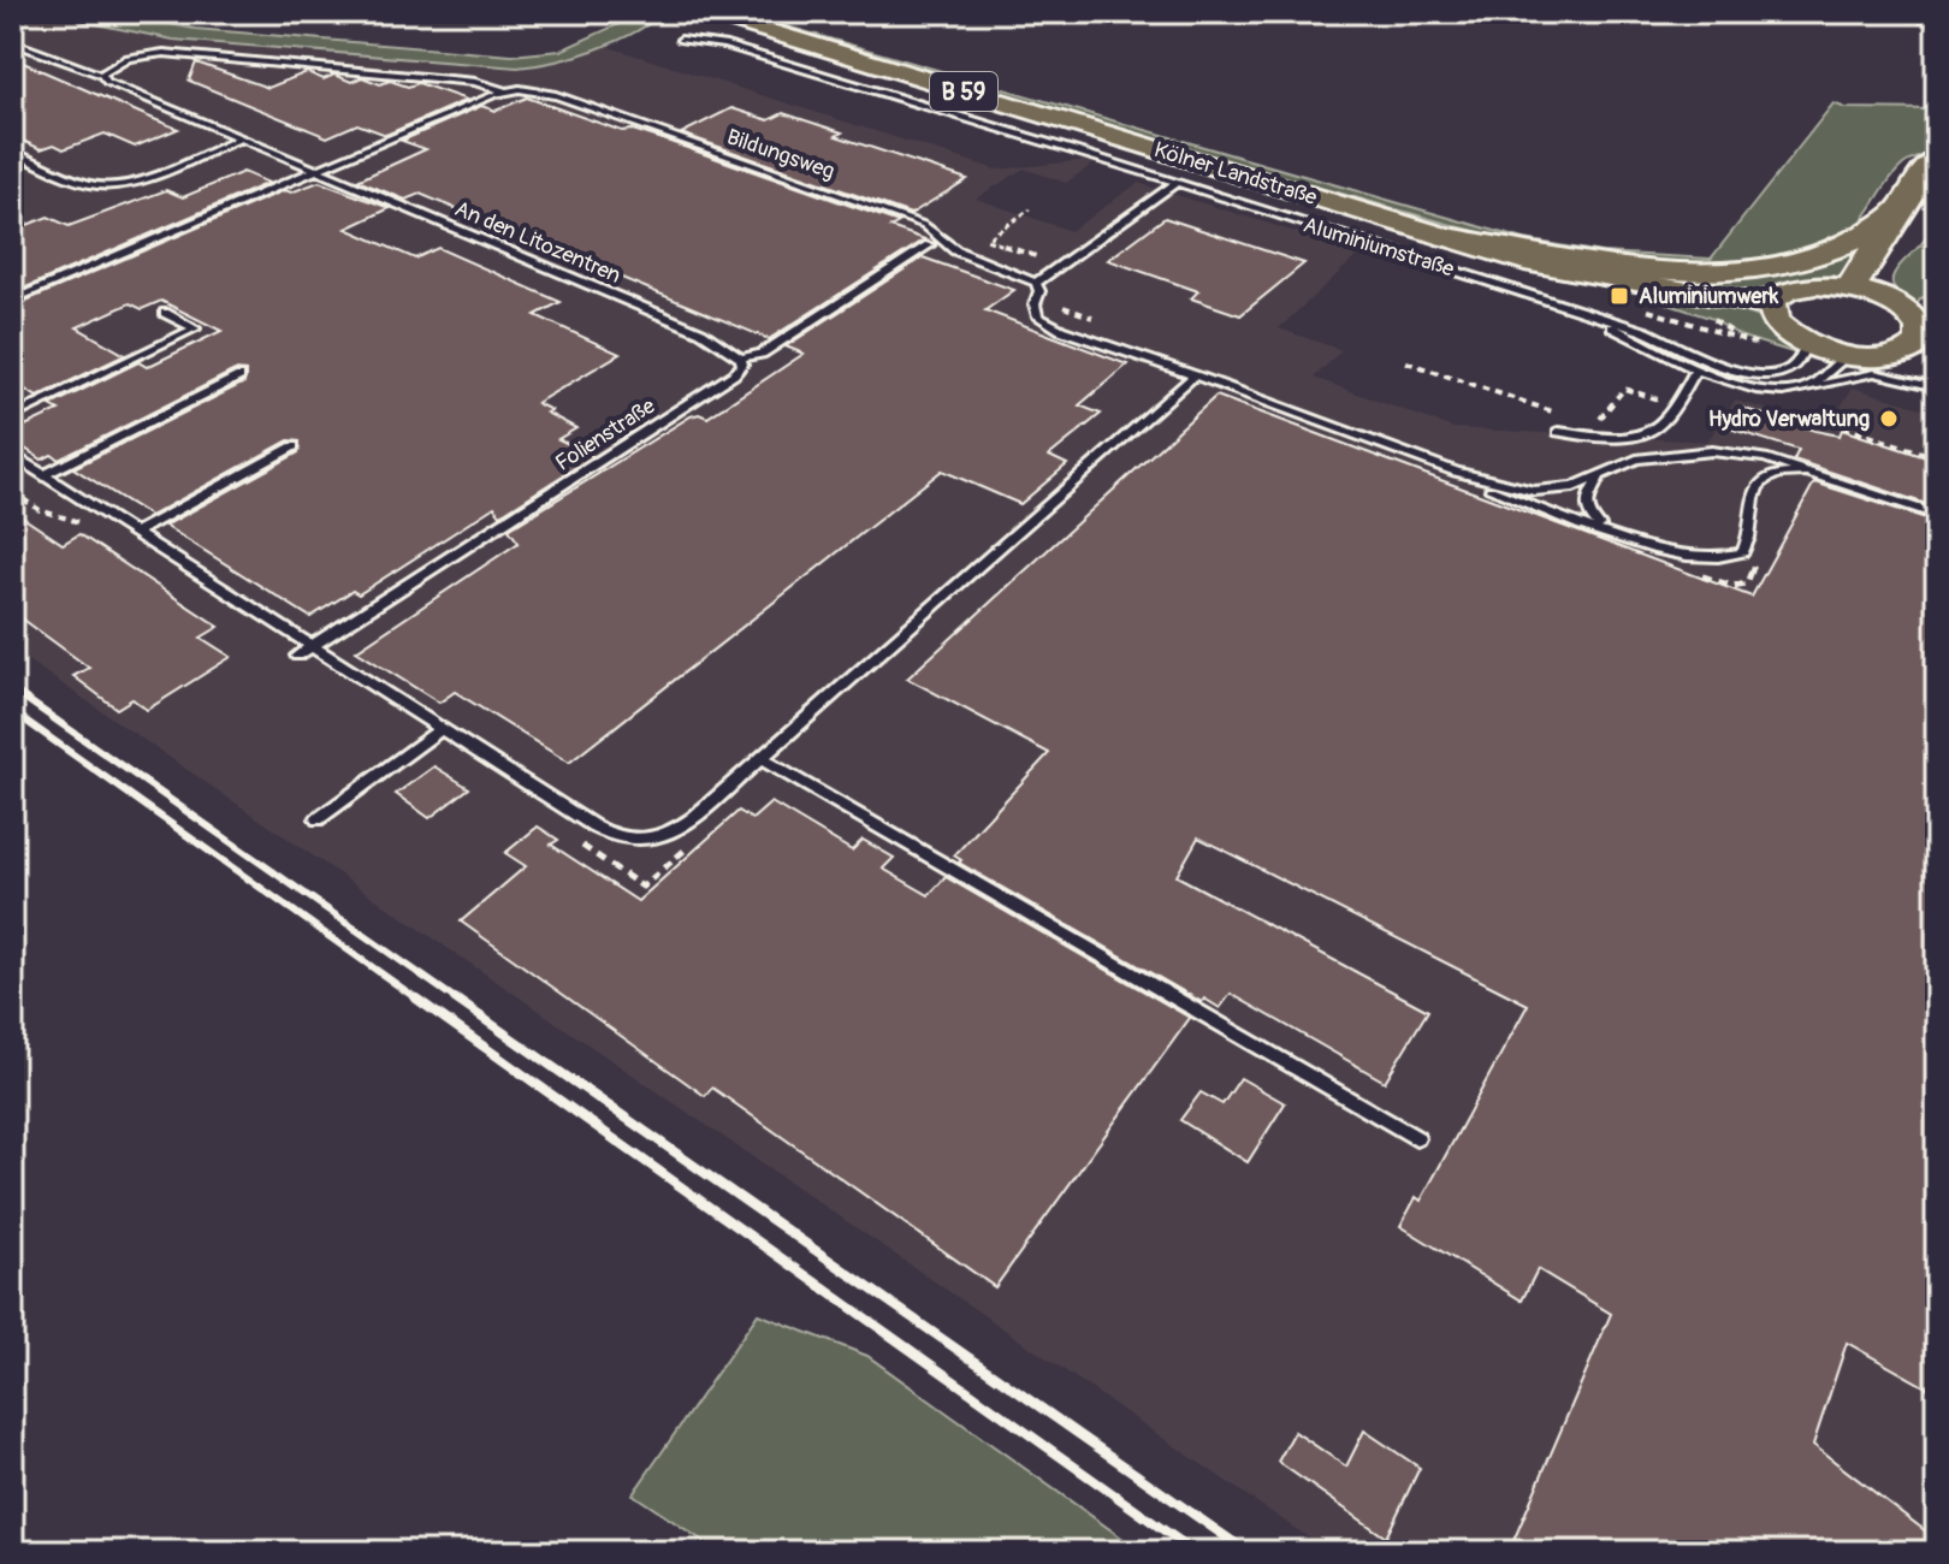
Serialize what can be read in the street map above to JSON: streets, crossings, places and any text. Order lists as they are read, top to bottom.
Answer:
{
  "streets": {
    "main road": ["B 59", "Kölner Landstraße"],
    "lane": [
      "Bildungsweg",
      "An den Litozentren",
      "Aluminiumstraße",
      "Folienstraße"
    ]
  },
  "crossings": [
    ["Bildungsweg", "An den Litozentren"],
    ["An den Litozentren", "Folienstraße"]
  ],
  "places": {
    "transit": ["Aluminiumwerk"],
    "other": ["Hydro Verwaltung"]
  }
}
